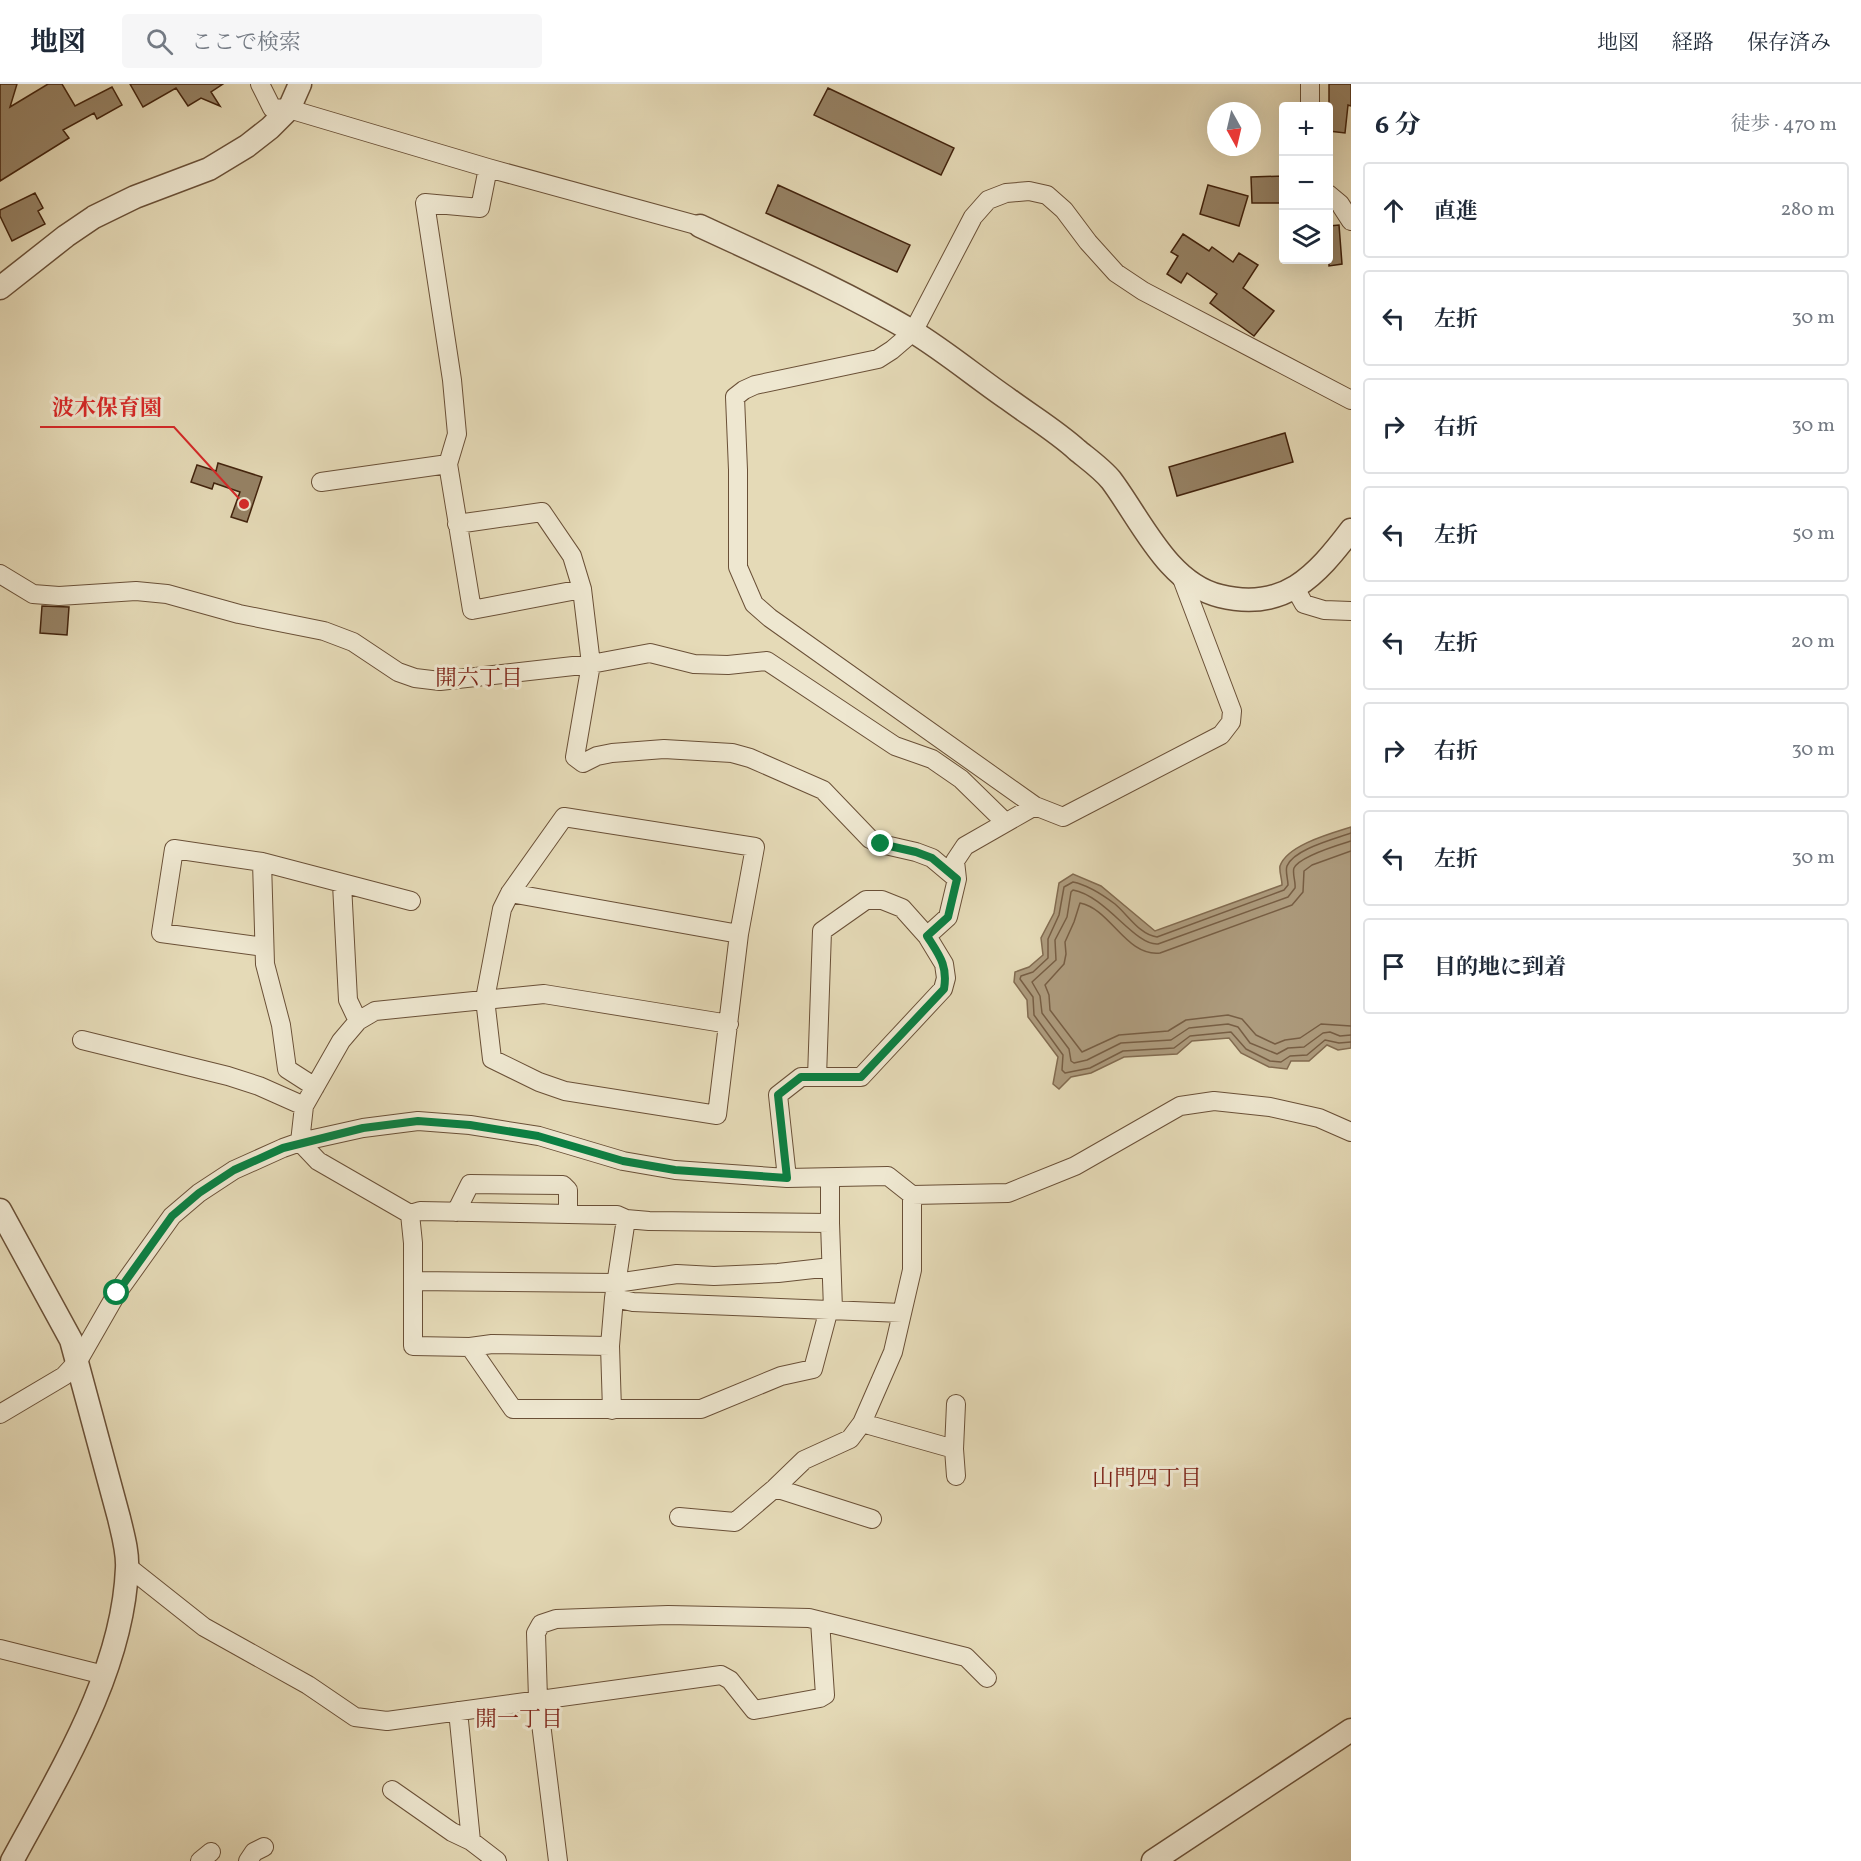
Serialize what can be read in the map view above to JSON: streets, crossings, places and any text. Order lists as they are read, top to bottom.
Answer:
{
  "districts": ["開六丁目", "山門四丁目", "開一丁目"],
  "places": ["波木保育園"],
  "north": "bottom",
  "page": {
    "header": "地図",
    "search": "ここで検索",
    "nav": ["地図", "経路", "保存済み"],
    "heading": ["6 分", "徒歩 · 470 m"],
    "map_buttons": ["+", "−"],
    "list": [
      ["直進", "280 m"],
      ["左折", "30 m"],
      ["右折", "30 m"],
      ["左折", "50 m"],
      ["左折", "20 m"],
      ["右折", "30 m"],
      ["左折", "30 m"],
      "目的地に到着"
    ]
  }
}
